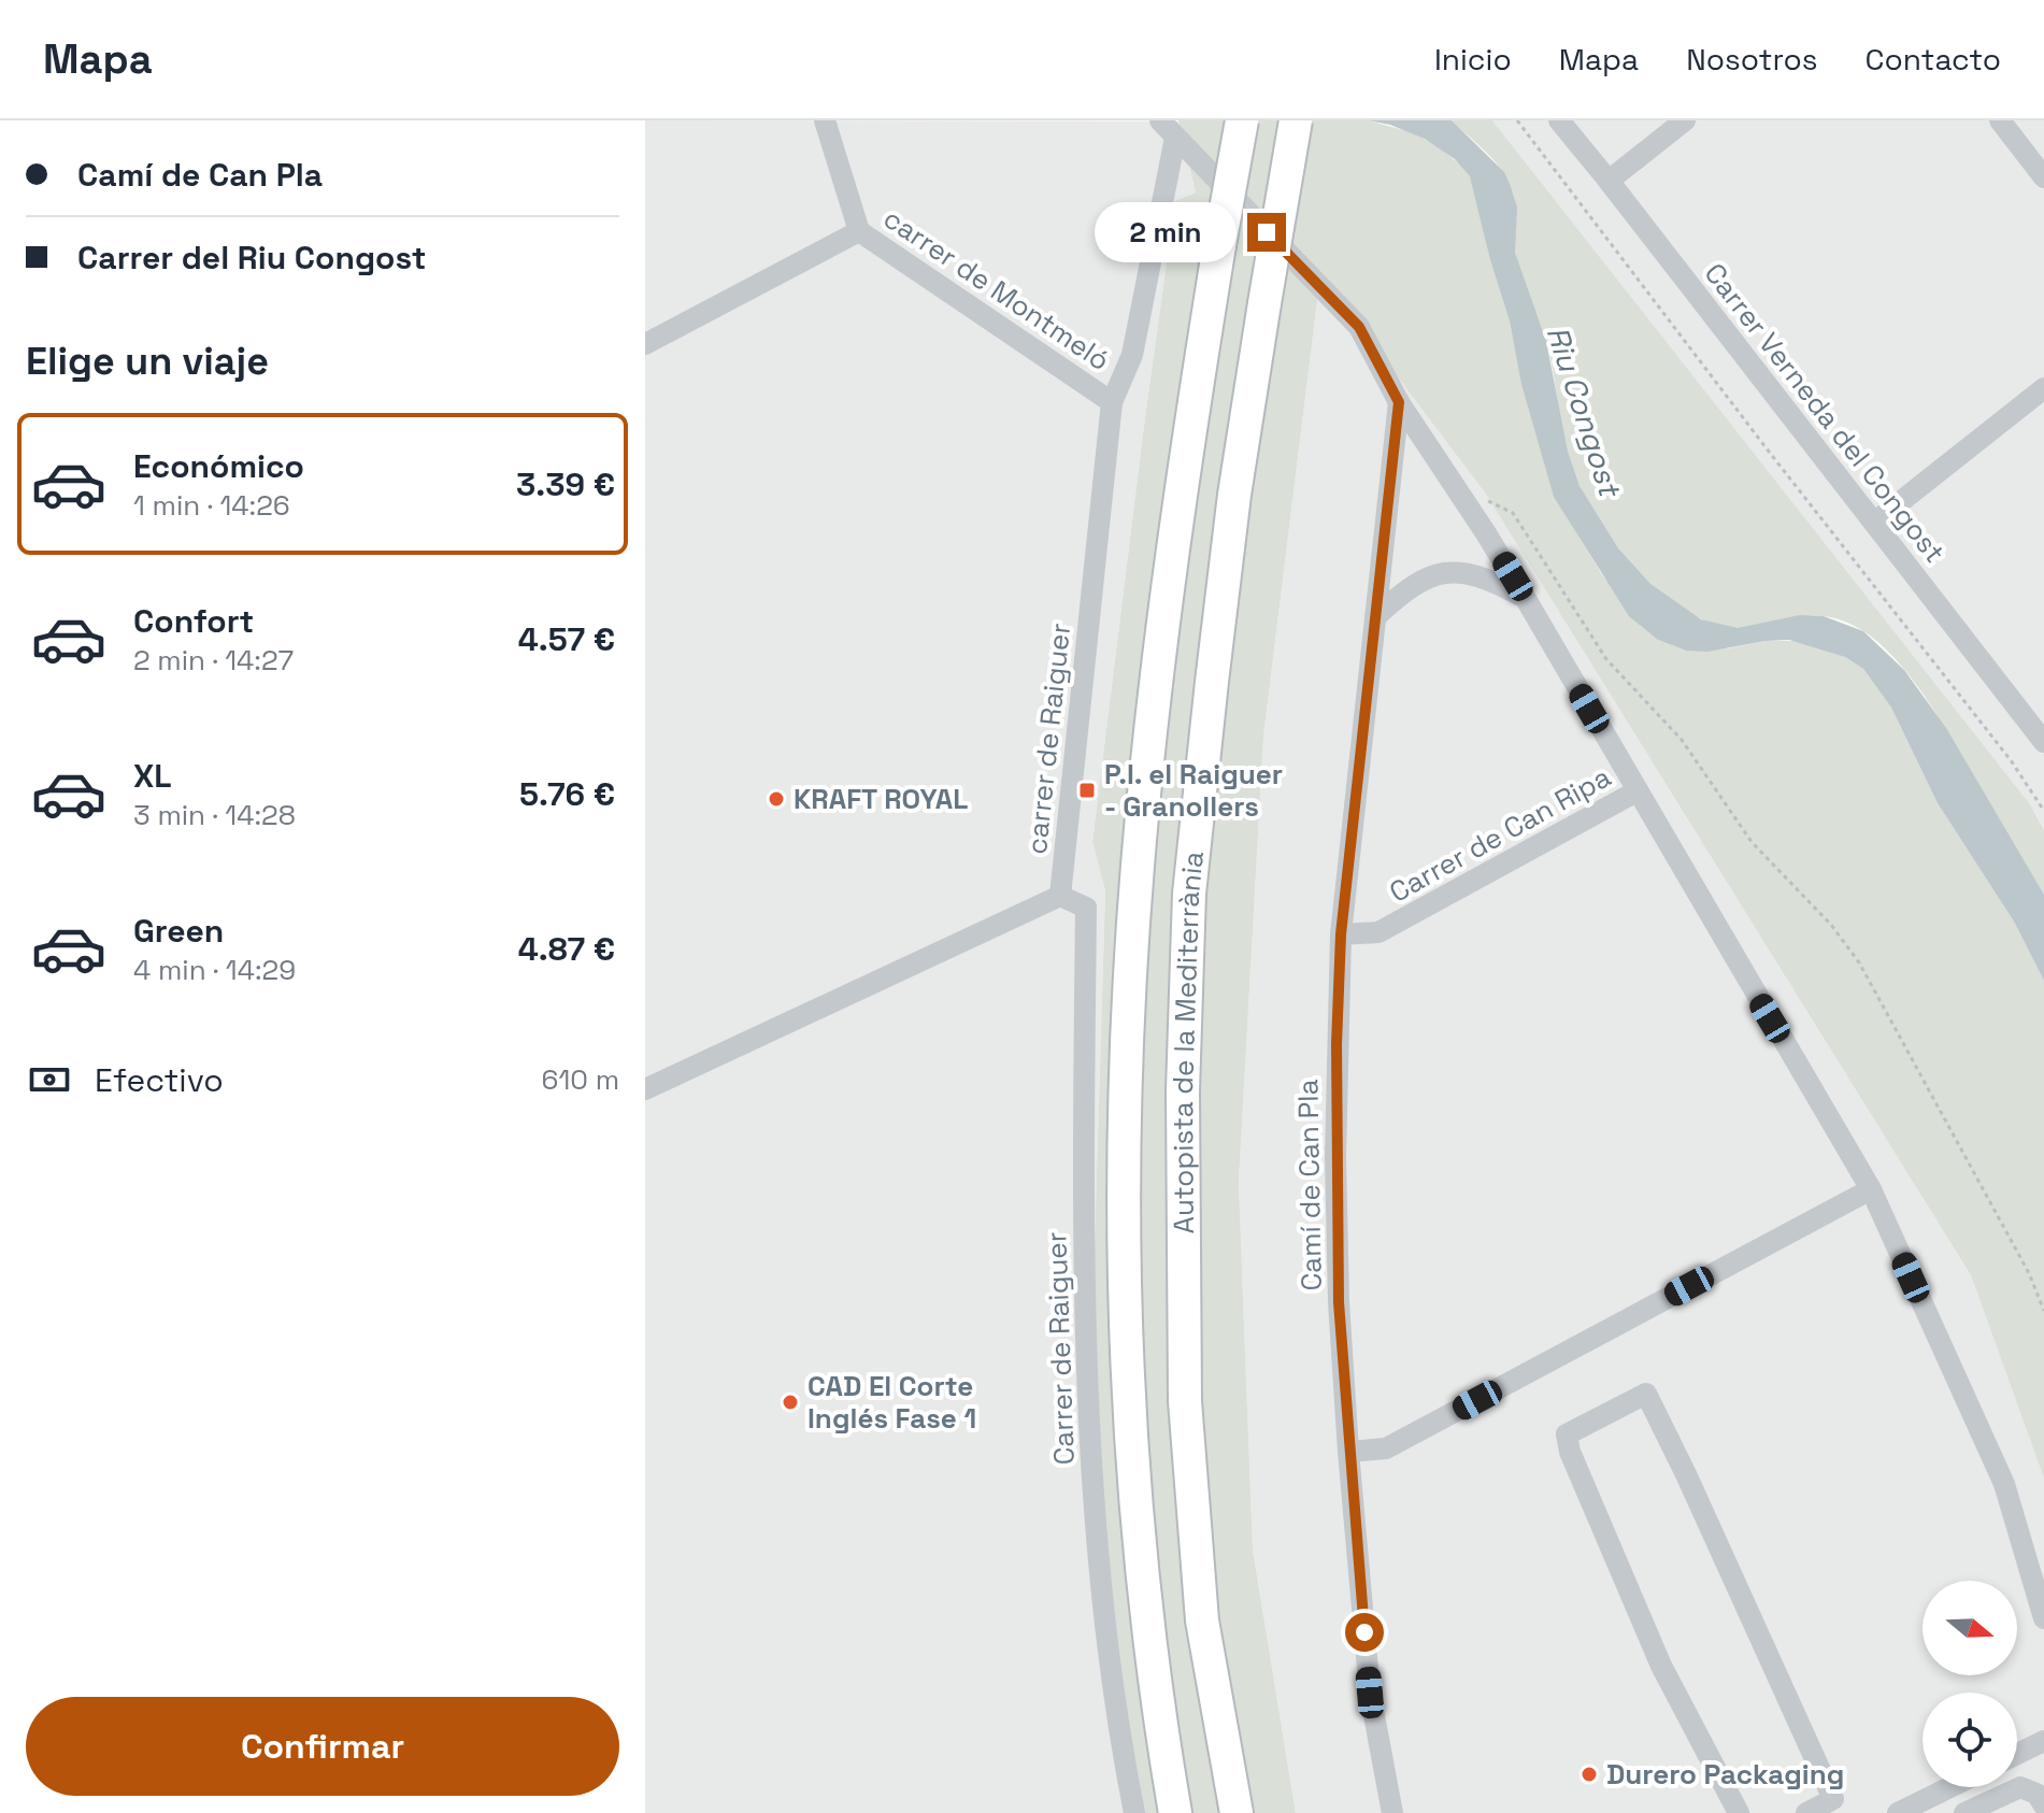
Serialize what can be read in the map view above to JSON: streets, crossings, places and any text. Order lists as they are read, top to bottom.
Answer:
{
  "streets": {
    "highway": ["Autopista de la Mediterrània"],
    "street": [
      "carrer de Montmeló",
      "Carrer Verneda del Congost",
      "carrer de Raiguer",
      "Carrer de Can Ripa",
      "Camí de Can Pla",
      "Carrer de Raiguer"
    ]
  },
  "crossings": [
    ["carrer de Montmeló", "carrer de Raiguer"],
    ["carrer de Raiguer", "Carrer de Raiguer"],
    ["Carrer de Can Ripa", "Camí de Can Pla"]
  ],
  "water": ["Riu Congost"],
  "places": {
    "transit": ["P.I. el Raiguer - Granollers"],
    "other": ["KRAFT ROYAL", "CAD El Corte Inglés Fase 1", "Durero Packaging"]
  },
  "north": "right",
  "page": {
    "header": "Mapa",
    "nav": [
      "Inicio",
      "Mapa",
      "Nosotros",
      "Contacto"
    ],
    "banner": ["Camí de Can Pla", "Carrer del Riu Congost"],
    "bubble": "2 min",
    "heading": "Elige un viaje",
    "list": [
      {
        "name": "Económico",
        "note": "1 min · 14:26",
        "value": "3.39 €"
      },
      {
        "name": "Confort",
        "note": "2 min · 14:27",
        "value": "4.57 €"
      },
      {
        "name": "XL",
        "note": "3 min · 14:28",
        "value": "5.76 €"
      },
      {
        "name": "Green",
        "note": "4 min · 14:29",
        "value": "4.87 €"
      }
    ],
    "pay": ["Efectivo", "610 m"],
    "buttons": "Confirmar"
  }
}
